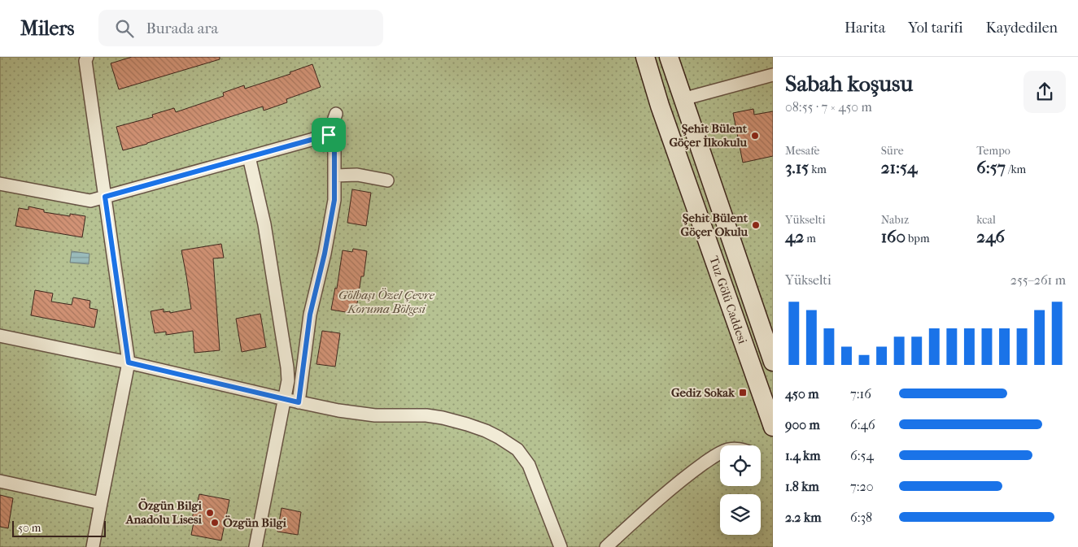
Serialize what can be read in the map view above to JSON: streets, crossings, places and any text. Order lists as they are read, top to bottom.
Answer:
{
  "streets": {
    "street": ["Tuz Gölü Caddesi"]
  },
  "parks": ["Gölbaşı Özel Çevre Koruma Bölgesi"],
  "places": {
    "other": [
      "Şehit Bülent Göçer İlkokulu",
      "Şehit Bülent Göçer Okulu",
      "Özgün Bilgi Anadolu Lisesi",
      "Özgün Bilgi"
    ],
    "transit": ["Gediz Sokak"]
  },
  "scale_bar": "50 m",
  "page": {
    "header": "Milers",
    "search": "Burada ara",
    "nav": ["Harita", "Yol tarifi", "Kaydedilen"],
    "heading": ["Sabah koşusu", "08:55 · 7 × 450 m"],
    "stats": [
      ["Mesafe", "3.15 km"],
      ["Süre", "21:54"],
      ["Tempo", "6:57 /km"],
      ["Yükselti", "42 m"],
      ["Nabız", "160 bpm"],
      ["kcal", "246"]
    ],
    "chart": ["Yükselti", "255–261 m"],
    "list": [
      {
        "name": "450 m",
        "note": "7:16"
      },
      {
        "name": "900 m",
        "note": "6:46"
      },
      {
        "name": "1.4 km",
        "note": "6:54"
      },
      {
        "name": "1.8 km",
        "note": "7:20"
      },
      {
        "name": "2.2 km",
        "note": "6:38"
      }
    ],
    "scale": "50 m"
  }
}
